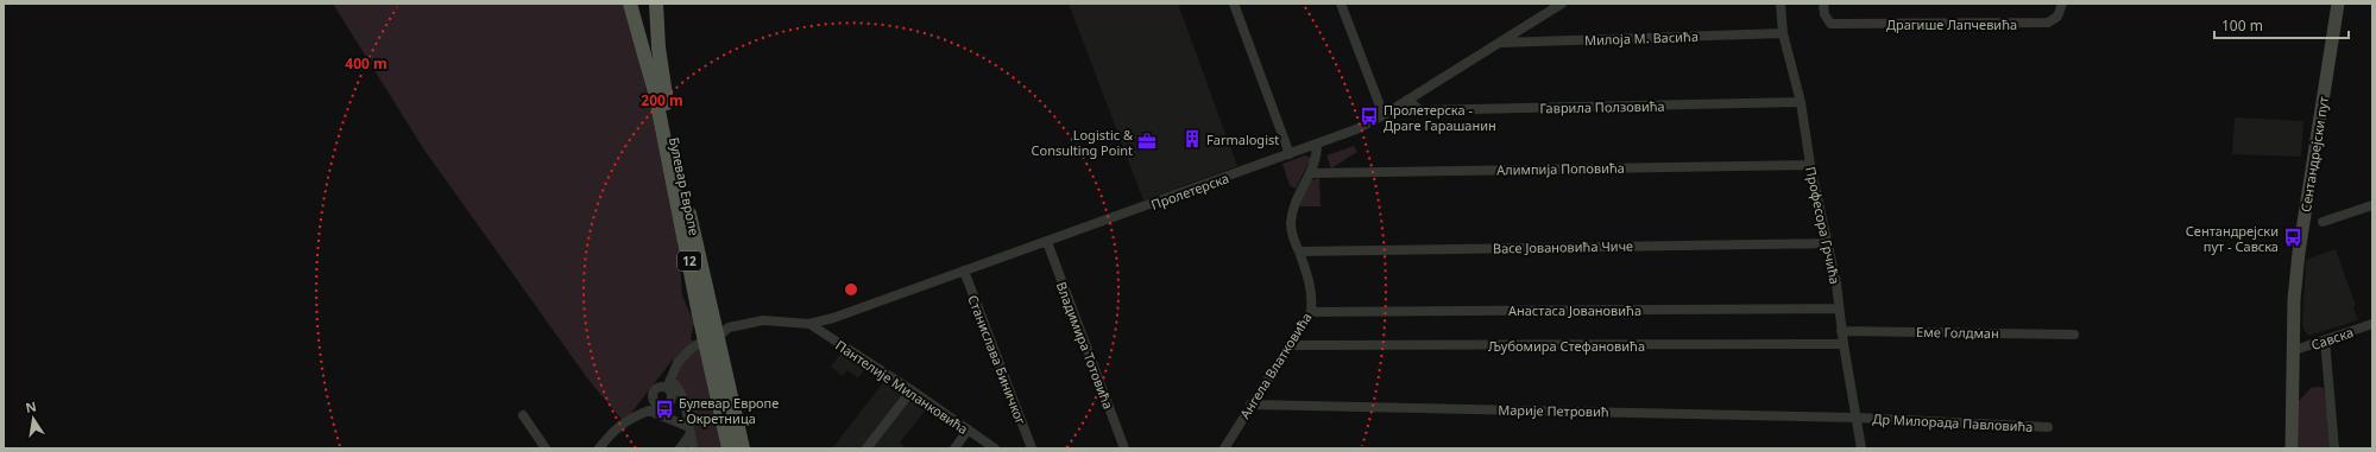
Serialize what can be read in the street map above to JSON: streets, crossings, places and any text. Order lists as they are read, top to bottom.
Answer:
{
  "streets": {
    "main road": ["Сентандрејски пут", "Булевар Европе", "12"],
    "street": [
      "Драгише Лапчевића",
      "Милоја М. Васића",
      "Гаврила Ползовића",
      "Алимпија Поповића",
      "Пролетерска",
      "Професора Грчића",
      "Васе Јовановића Чиче",
      "Анастаса Јовановића",
      "Еме Голдман",
      "Савска",
      "Владимира Тотовића",
      "Љубомира Стефановића",
      "Станислава Биничког",
      "Ангела Влатковића",
      "Пантелије Миланковића",
      "Марије Петровић",
      "Др Милорада Павловића"
    ]
  },
  "crossings": [
    ["Милоја М. Васића", "Пролетерска"],
    ["Милоја М. Васића", "Професора Грчића"],
    ["Гаврила Ползовића", "Пролетерска"],
    ["Гаврила Ползовића", "Професора Грчића"],
    ["Сентандрејски пут", "Савска"],
    ["Алимпија Поповића", "Професора Грчића"],
    ["Алимпија Поповића", "Ангела Влатковића"],
    ["Булевар Европе", "Пролетерска"],
    ["Пролетерска", "Владимира Тотовића"],
    ["Пролетерска", "Станислава Биничког"],
    ["Пролетерска", "Ангела Влатковића"],
    ["Пролетерска", "Пантелије Миланковића"],
    ["Професора Грчића", "Васе Јовановића Чиче"],
    ["Професора Грчића", "Анастаса Јовановића"],
    ["Професора Грчића", "Еме Голдман"],
    ["Професора Грчића", "Љубомира Стефановића"],
    ["Професора Грчића", "Марије Петровић"],
    ["Професора Грчића", "Др Милорада Павловића"],
    ["Васе Јовановића Чиче", "Ангела Влатковића"],
    ["Анастаса Јовановића", "Ангела Влатковића"],
    ["Љубомира Стефановића", "Ангела Влатковића"],
    ["Ангела Влатковића", "Марије Петровић"],
    ["Марије Петровић", "Др Милорада Павловића"]
  ],
  "places": {
    "bus stop": ["Пролетерска - Драге Гарашанин", "Сентандрејски пут - Савска", "Булевар Европе - Окретница"],
    "building": ["Farmalogist"],
    "office": ["Logistic & Consulting Point"]
  },
  "scale_bar": "100 m",
  "north": "top",
  "rings": ["400 m", "200 m"]
}
